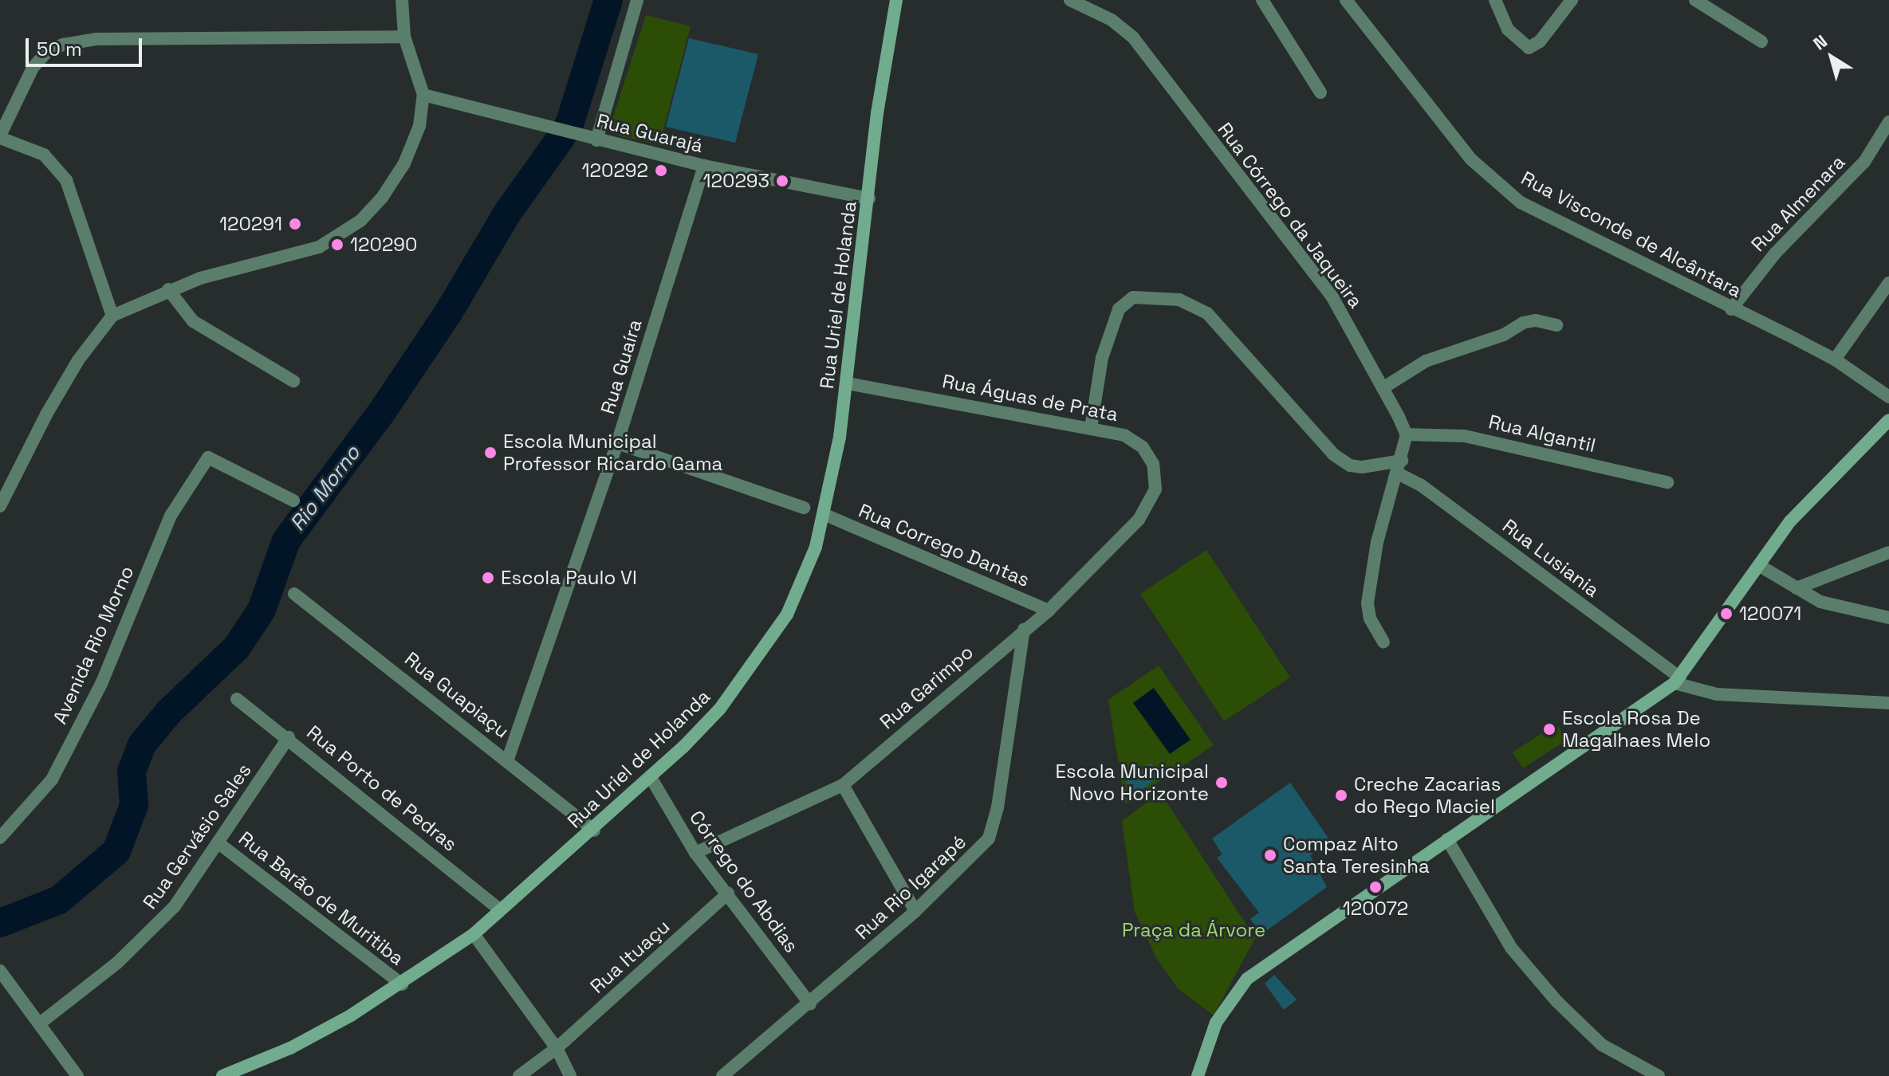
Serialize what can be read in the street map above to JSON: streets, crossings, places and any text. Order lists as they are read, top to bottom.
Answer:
{
  "streets": {
    "main road": ["Rua Uriel de Holanda"],
    "street": [
      "Rua Guarajá",
      "Rua Almenara",
      "Rua Córrego da Jaqueira",
      "Rua Visconde de Alcântara",
      "Rua Guaíra",
      "Rua Águas de Prata",
      "Rua Algantil",
      "Rua Corrego Dantas",
      "Rua Lusiania",
      "Avenida Rio Morno",
      "Rua Garimpo",
      "Rua Guapiaçu",
      "Rua Porto de Pedras",
      "Rua Gervásio Sales",
      "Córrego do Abdias",
      "Rua Rio Igarapé",
      "Rua Barão de Muritiba",
      "Rua Ituaçu"
    ]
  },
  "crossings": [
    ["Rua Guarajá", "Rua Uriel de Holanda"],
    ["Rua Guarajá", "Rua Guaíra"],
    ["Rua Almenara", "Rua Visconde de Alcântara"],
    ["Rua Córrego da Jaqueira", "Rua Algantil"],
    ["Rua Uriel de Holanda", "Rua Águas de Prata"],
    ["Rua Uriel de Holanda", "Rua Corrego Dantas"],
    ["Rua Uriel de Holanda", "Rua Guapiaçu"],
    ["Rua Uriel de Holanda", "Rua Porto de Pedras"],
    ["Rua Uriel de Holanda", "Córrego do Abdias"],
    ["Rua Uriel de Holanda", "Rua Barão de Muritiba"],
    ["Rua Guaíra", "Rua Guapiaçu"],
    ["Rua Águas de Prata", "Rua Garimpo"],
    ["Rua Corrego Dantas", "Rua Garimpo"],
    ["Rua Garimpo", "Córrego do Abdias"],
    ["Rua Garimpo", "Rua Rio Igarapé"],
    ["Rua Porto de Pedras", "Rua Gervásio Sales"],
    ["Rua Gervásio Sales", "Rua Barão de Muritiba"],
    ["Córrego do Abdias", "Rua Rio Igarapé"],
    ["Córrego do Abdias", "Rua Ituaçu"]
  ],
  "water": ["Rio Morno"],
  "parks": ["Praça da Árvore"],
  "places": [
    "120292",
    "120293",
    "120291",
    "120290",
    "Escola Municipal Professor Ricardo Gama",
    "Escola Paulo VI",
    "120071",
    "Escola Rosa De Magalhaes Melo",
    "Escola Municipal Novo Horizonte",
    "Creche Zacarias do Rego Maciel",
    "Compaz Alto Santa Teresinha",
    "120072"
  ],
  "scale_bar": "50 m",
  "north": "top left"
}
